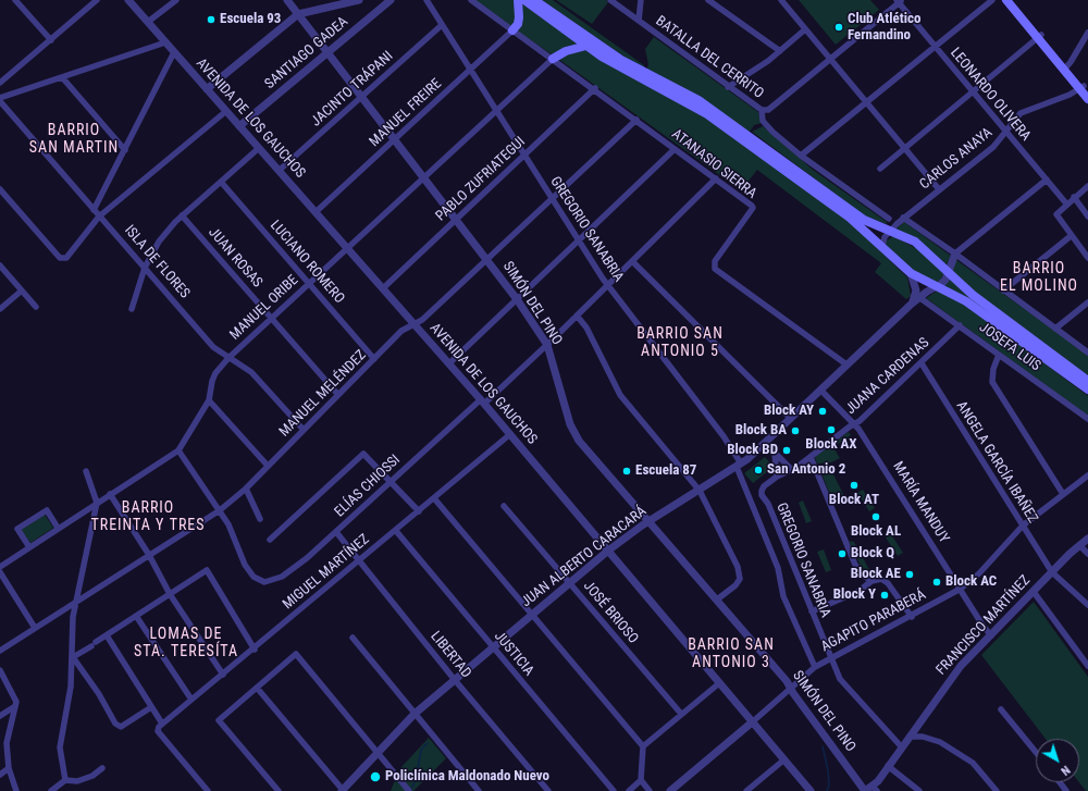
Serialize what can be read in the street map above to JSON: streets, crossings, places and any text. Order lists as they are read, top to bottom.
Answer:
{
  "streets": {
    "street": [
      "SANTIAGO GADEA",
      "BATALLA DEL CERRITO",
      "JACINTO TRÁPANI",
      "LEONARDO OLIVERA",
      "MANUEL FREIRE",
      "AVENIDA DE LOS GAUCHOS",
      "CARLOS ANAYA",
      "ATANASIO SIERRA",
      "PABLO ZUFRIATEGUI",
      "GREGORIO SANABRIA",
      "JUAN ROSAS",
      "ISLA DE FLORES",
      "LUCIANO ROMERO",
      "SIMÓN DEL PINO",
      "MANUEL ORIBE",
      "JOSEFA LUIS",
      "JUANA CARDENAS",
      "MANUEL MELÉNDEZ",
      "ANGELA GARCÍA IBAÑEZ",
      "ELÍAS CHIOSSI",
      "MARÍA MANDUY",
      "JUAN ALBERTO CARACARÁ",
      "MIGUEL MARTÍNEZ",
      "JOSÉ BRIOSO",
      "AGAPITO PARABERÁ",
      "FRANCISCO MARTÍNEZ",
      "JUSTICIA",
      "LIBERTAD"
    ]
  },
  "crossings": [
    ["SANTIAGO GADEA", "AVENIDA DE LOS GAUCHOS"],
    ["SANTIAGO GADEA", "SIMÓN DEL PINO"],
    ["JACINTO TRÁPANI", "AVENIDA DE LOS GAUCHOS"],
    ["JACINTO TRÁPANI", "GREGORIO SANABRIA"],
    ["JACINTO TRÁPANI", "SIMÓN DEL PINO"],
    ["LEONARDO OLIVERA", "CARLOS ANAYA"],
    ["MANUEL FREIRE", "AVENIDA DE LOS GAUCHOS"],
    ["MANUEL FREIRE", "ATANASIO SIERRA"],
    ["MANUEL FREIRE", "GREGORIO SANABRIA"],
    ["MANUEL FREIRE", "SIMÓN DEL PINO"],
    ["AVENIDA DE LOS GAUCHOS", "PABLO ZUFRIATEGUI"],
    ["AVENIDA DE LOS GAUCHOS", "MANUEL ORIBE"],
    ["AVENIDA DE LOS GAUCHOS", "MANUEL MELÉNDEZ"],
    ["AVENIDA DE LOS GAUCHOS", "ELÍAS CHIOSSI"],
    ["AVENIDA DE LOS GAUCHOS", "JUAN ALBERTO CARACARÁ"],
    ["AVENIDA DE LOS GAUCHOS", "MIGUEL MARTÍNEZ"],
    ["AVENIDA DE LOS GAUCHOS", "AGAPITO PARABERÁ"],
    ["ATANASIO SIERRA", "PABLO ZUFRIATEGUI"],
    ["ATANASIO SIERRA", "MANUEL ORIBE"],
    ["ATANASIO SIERRA", "MANUEL MELÉNDEZ"],
    ["ATANASIO SIERRA", "ELÍAS CHIOSSI"],
    ["ATANASIO SIERRA", "JUAN ALBERTO CARACARÁ"],
    ["PABLO ZUFRIATEGUI", "GREGORIO SANABRIA"],
    ["PABLO ZUFRIATEGUI", "SIMÓN DEL PINO"],
    ["GREGORIO SANABRIA", "MANUEL ORIBE"],
    ["GREGORIO SANABRIA", "JUANA CARDENAS"],
    ["GREGORIO SANABRIA", "MANUEL MELÉNDEZ"],
    ["GREGORIO SANABRIA", "ELÍAS CHIOSSI"],
    ["GREGORIO SANABRIA", "JUAN ALBERTO CARACARÁ"],
    ["GREGORIO SANABRIA", "AGAPITO PARABERÁ"],
    ["GREGORIO SANABRIA", "FRANCISCO MARTÍNEZ"],
    ["JUAN ROSAS", "MANUEL ORIBE"],
    ["JUAN ROSAS", "MANUEL MELÉNDEZ"],
    ["ISLA DE FLORES", "MANUEL ORIBE"],
    ["ISLA DE FLORES", "MANUEL MELÉNDEZ"],
    ["LUCIANO ROMERO", "MANUEL ORIBE"],
    ["LUCIANO ROMERO", "MANUEL MELÉNDEZ"],
    ["SIMÓN DEL PINO", "MANUEL ORIBE"],
    ["SIMÓN DEL PINO", "MANUEL MELÉNDEZ"],
    ["SIMÓN DEL PINO", "ELÍAS CHIOSSI"],
    ["SIMÓN DEL PINO", "JUAN ALBERTO CARACARÁ"],
    ["SIMÓN DEL PINO", "AGAPITO PARABERÁ"],
    ["SIMÓN DEL PINO", "FRANCISCO MARTÍNEZ"],
    ["JOSEFA LUIS", "JUANA CARDENAS"],
    ["JOSEFA LUIS", "JUAN ALBERTO CARACARÁ"],
    ["JUANA CARDENAS", "ANGELA GARCÍA IBAÑEZ"],
    ["JUANA CARDENAS", "MARÍA MANDUY"],
    ["MANUEL MELÉNDEZ", "ELÍAS CHIOSSI"],
    ["ANGELA GARCÍA IBAÑEZ", "AGAPITO PARABERÁ"],
    ["ANGELA GARCÍA IBAÑEZ", "FRANCISCO MARTÍNEZ"],
    ["ELÍAS CHIOSSI", "LIBERTAD"],
    ["MARÍA MANDUY", "JUAN ALBERTO CARACARÁ"],
    ["MARÍA MANDUY", "AGAPITO PARABERÁ"],
    ["MARÍA MANDUY", "FRANCISCO MARTÍNEZ"],
    ["JUAN ALBERTO CARACARÁ", "JOSÉ BRIOSO"],
    ["JUAN ALBERTO CARACARÁ", "JUSTICIA"],
    ["JUAN ALBERTO CARACARÁ", "LIBERTAD"],
    ["MIGUEL MARTÍNEZ", "JUSTICIA"],
    ["MIGUEL MARTÍNEZ", "LIBERTAD"]
  ],
  "districts": [
    "BARRIO SAN MARTIN",
    "BARRIO EL MOLINO",
    "BARRIO SAN ANTONIO 5",
    "BARRIO TREINTA Y TRES",
    "LOMAS DE STA. TERESÍTA",
    "BARRIO SAN ANTONIO 3"
  ],
  "places": [
    "Escuela 93",
    "Club Atlético Fernandino",
    "Block AY",
    "Block AX",
    "Block BA",
    "Block BD",
    "San Antonio 2",
    "Escuela 87",
    "Block AT",
    "Block AL",
    "Block Q",
    "Block AE",
    "Block AC",
    "Block Y",
    "Policlínica Maldonado Nuevo"
  ],
  "north": "bottom right"
}
